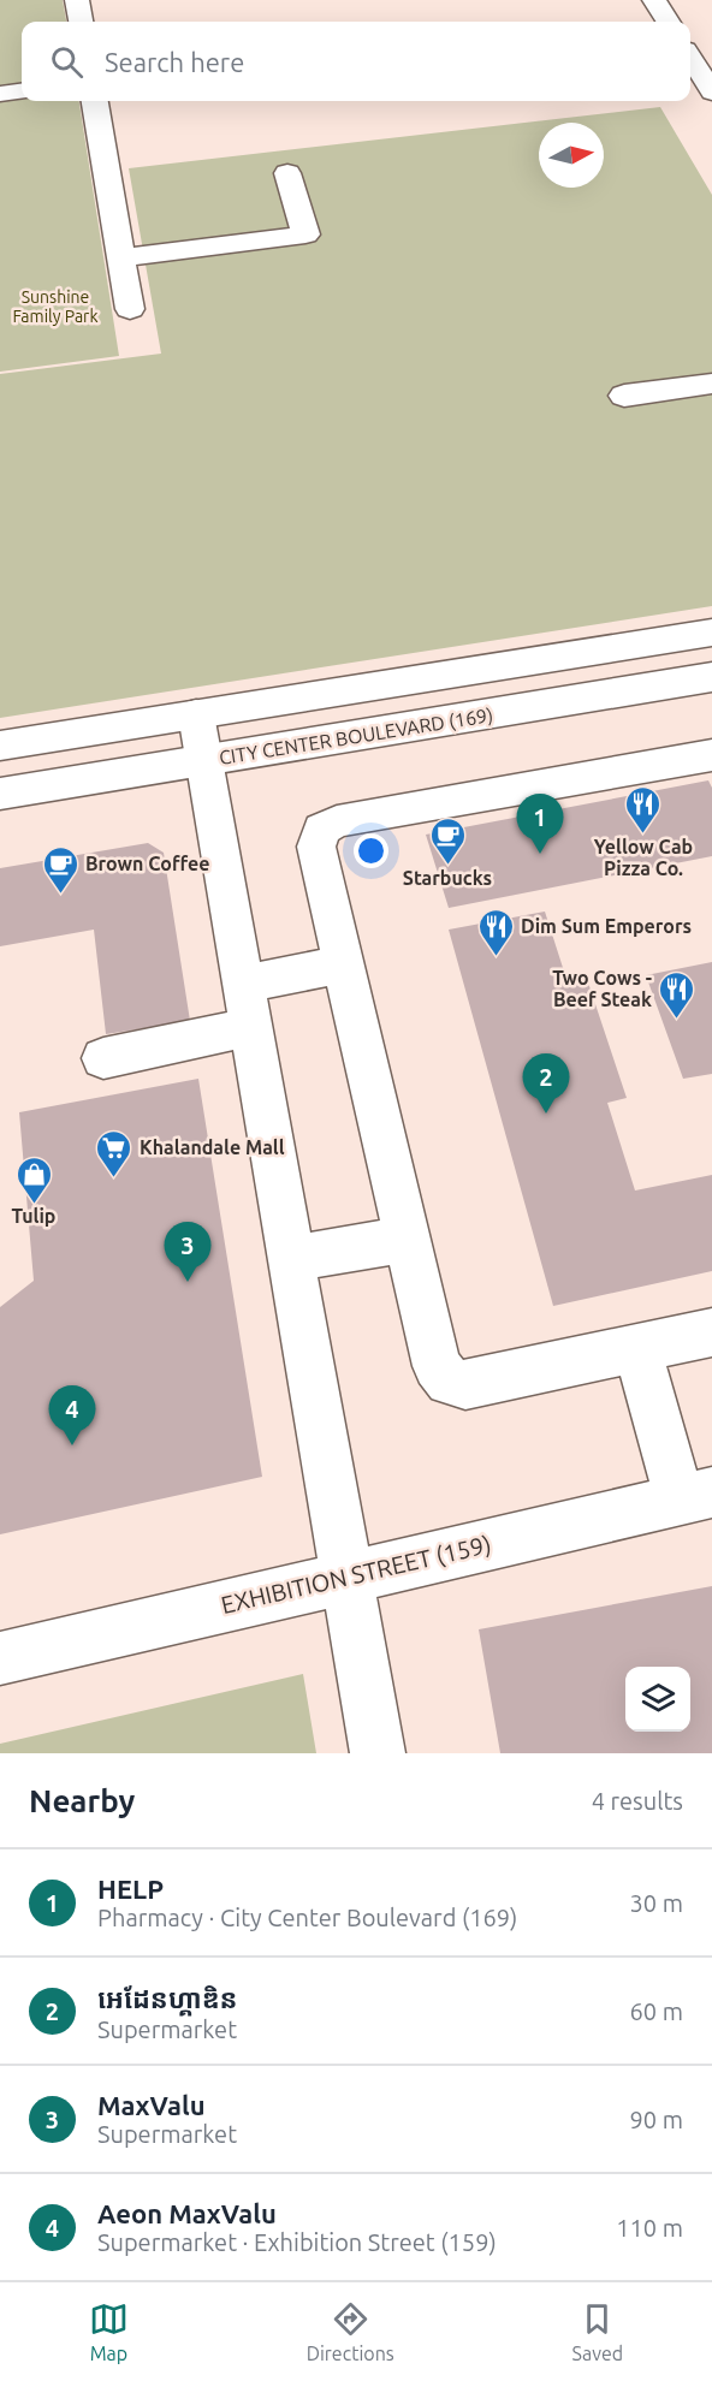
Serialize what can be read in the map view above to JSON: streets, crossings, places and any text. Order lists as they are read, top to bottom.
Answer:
{
  "streets": {
    "street": ["CITY CENTER BOULEVARD (169)", "EXHIBITION STREET (159)"]
  },
  "parks": ["Sunshine Family Park"],
  "places": {
    "restaurant": ["Yellow Cab Pizza Co.", "Dim Sum Emperors", "Two Cows - Beef Steak"],
    "cafe": ["Starbucks", "Brown Coffee"],
    "supermarket": ["Khalandale Mall"],
    "shop": ["Tulip"]
  },
  "north": "right",
  "page": {
    "search": "Search here",
    "pins": [
      "1",
      "2",
      "3",
      "4"
    ],
    "heading": ["Nearby", "4 results"],
    "list": [
      {
        "mark": "1",
        "name": "HELP",
        "note": "Pharmacy · City Center Boulevard (169)",
        "value": "30 m"
      },
      {
        "mark": "2",
        "name": "អេដែនហ្គាឌិន",
        "note": "Supermarket",
        "value": "60 m"
      },
      {
        "mark": "3",
        "name": "MaxValu",
        "note": "Supermarket",
        "value": "90 m"
      },
      {
        "mark": "4",
        "name": "Aeon MaxValu",
        "note": "Supermarket · Exhibition Street (159)",
        "value": "110 m"
      }
    ],
    "nav": ["Map", "Directions", "Saved"]
  }
}
